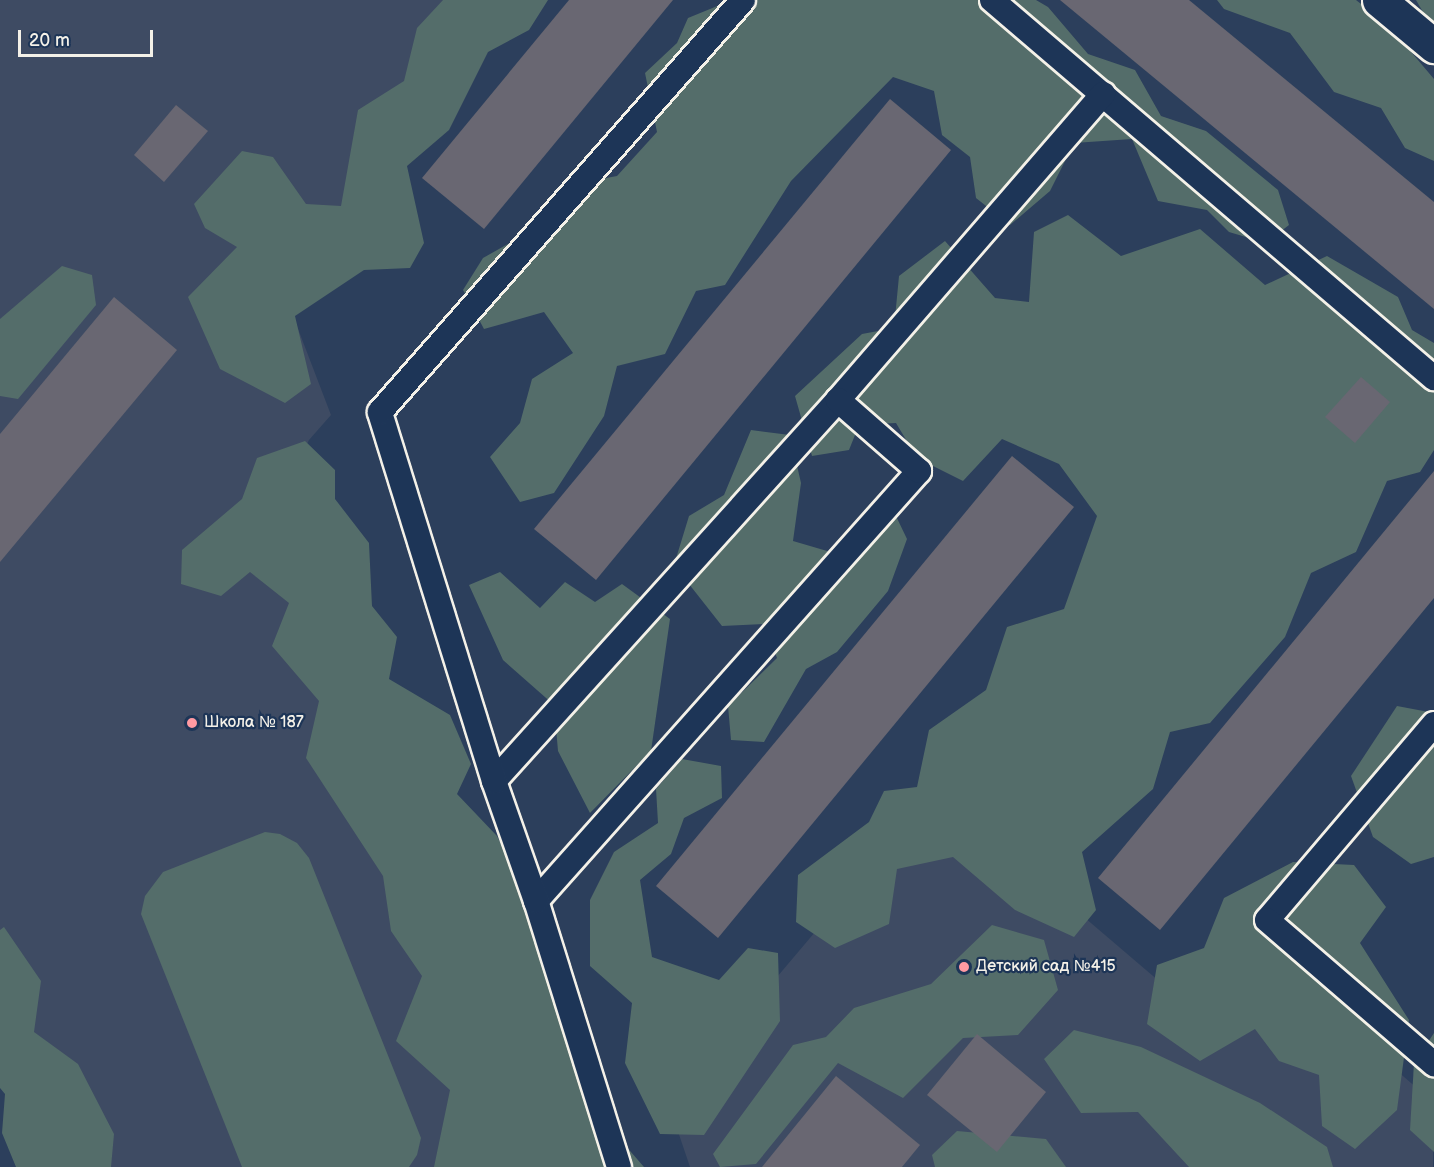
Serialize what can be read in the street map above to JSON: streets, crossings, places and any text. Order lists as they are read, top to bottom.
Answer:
{
  "places": ["Школа № 187", "Детский сад №415"],
  "scale_bar": "20 m"
}
